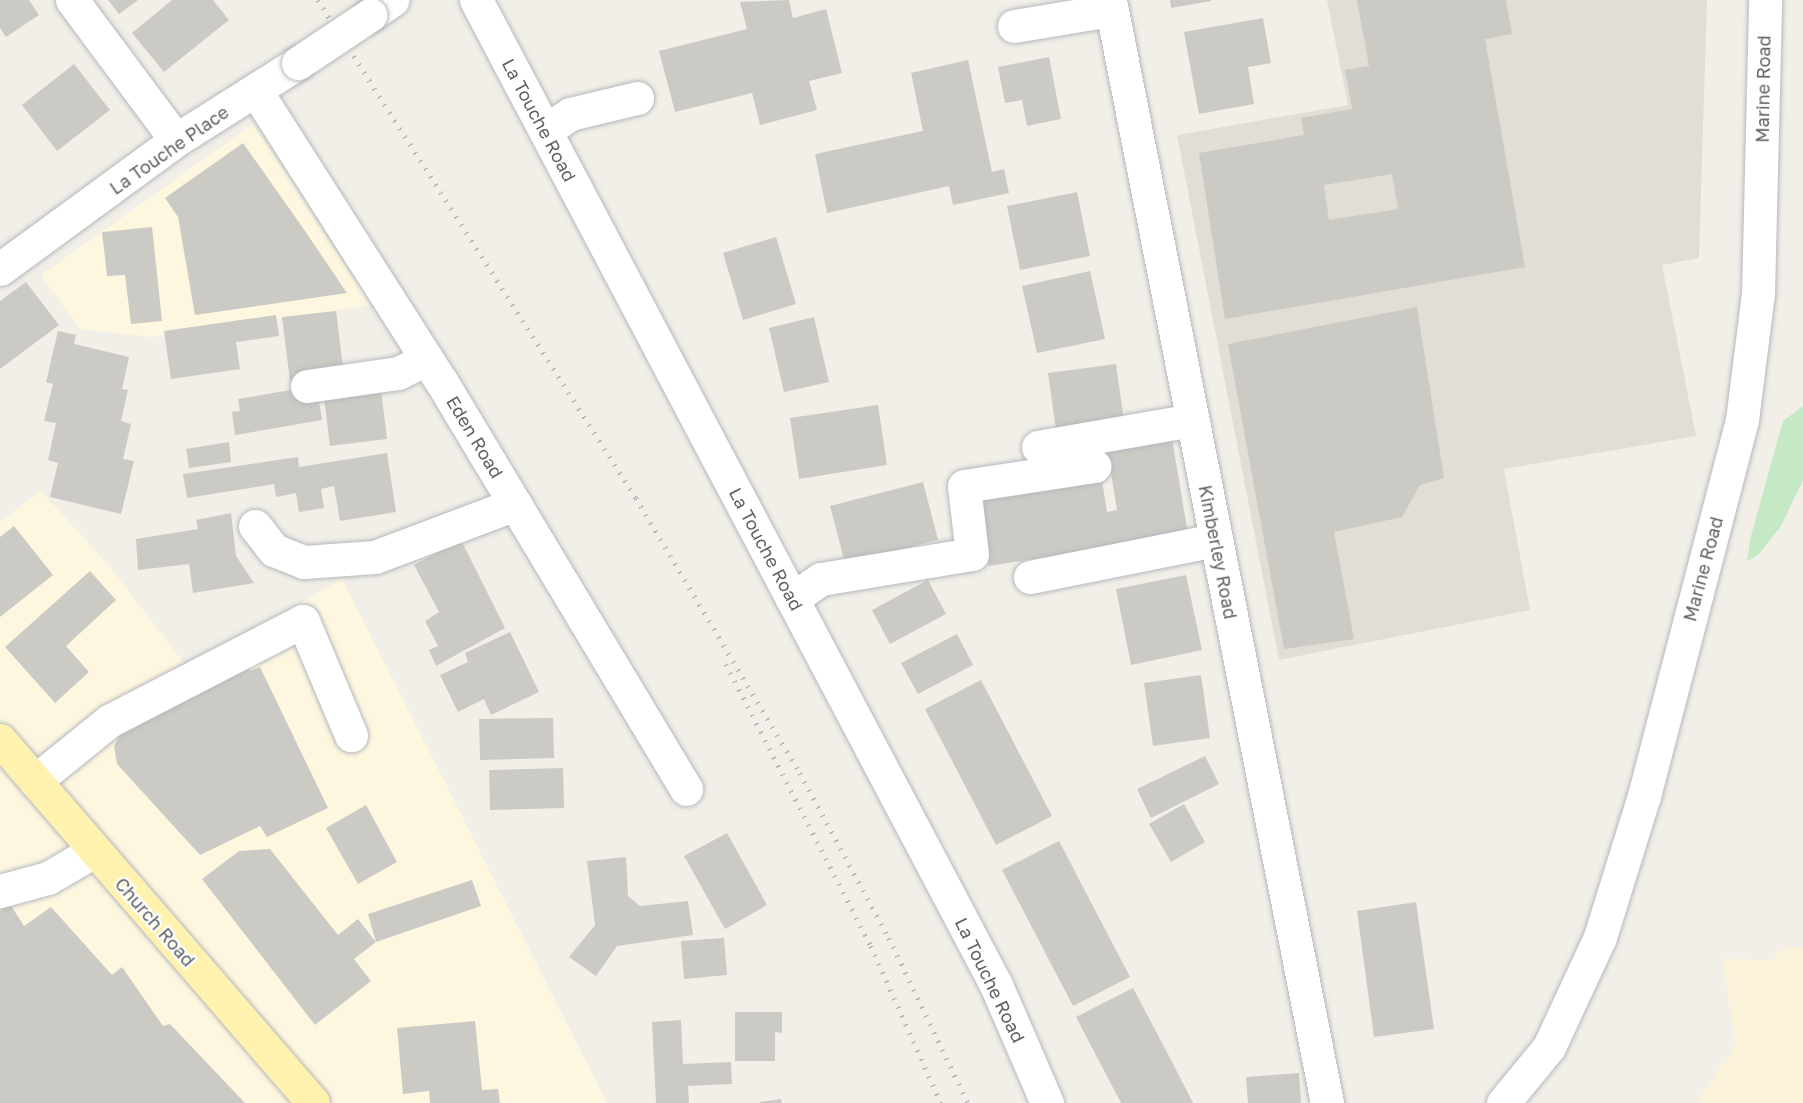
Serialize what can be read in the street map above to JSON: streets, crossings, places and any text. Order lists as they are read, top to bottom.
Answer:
{
  "streets": {
    "main road": ["Church Road"],
    "street": [
      "Marine Road",
      "La Touche Road",
      "La Touche Place",
      "Eden Road",
      "Kimberley Road"
    ]
  },
  "crossings": [
    ["La Touche Place", "Eden Road"]
  ]
}
